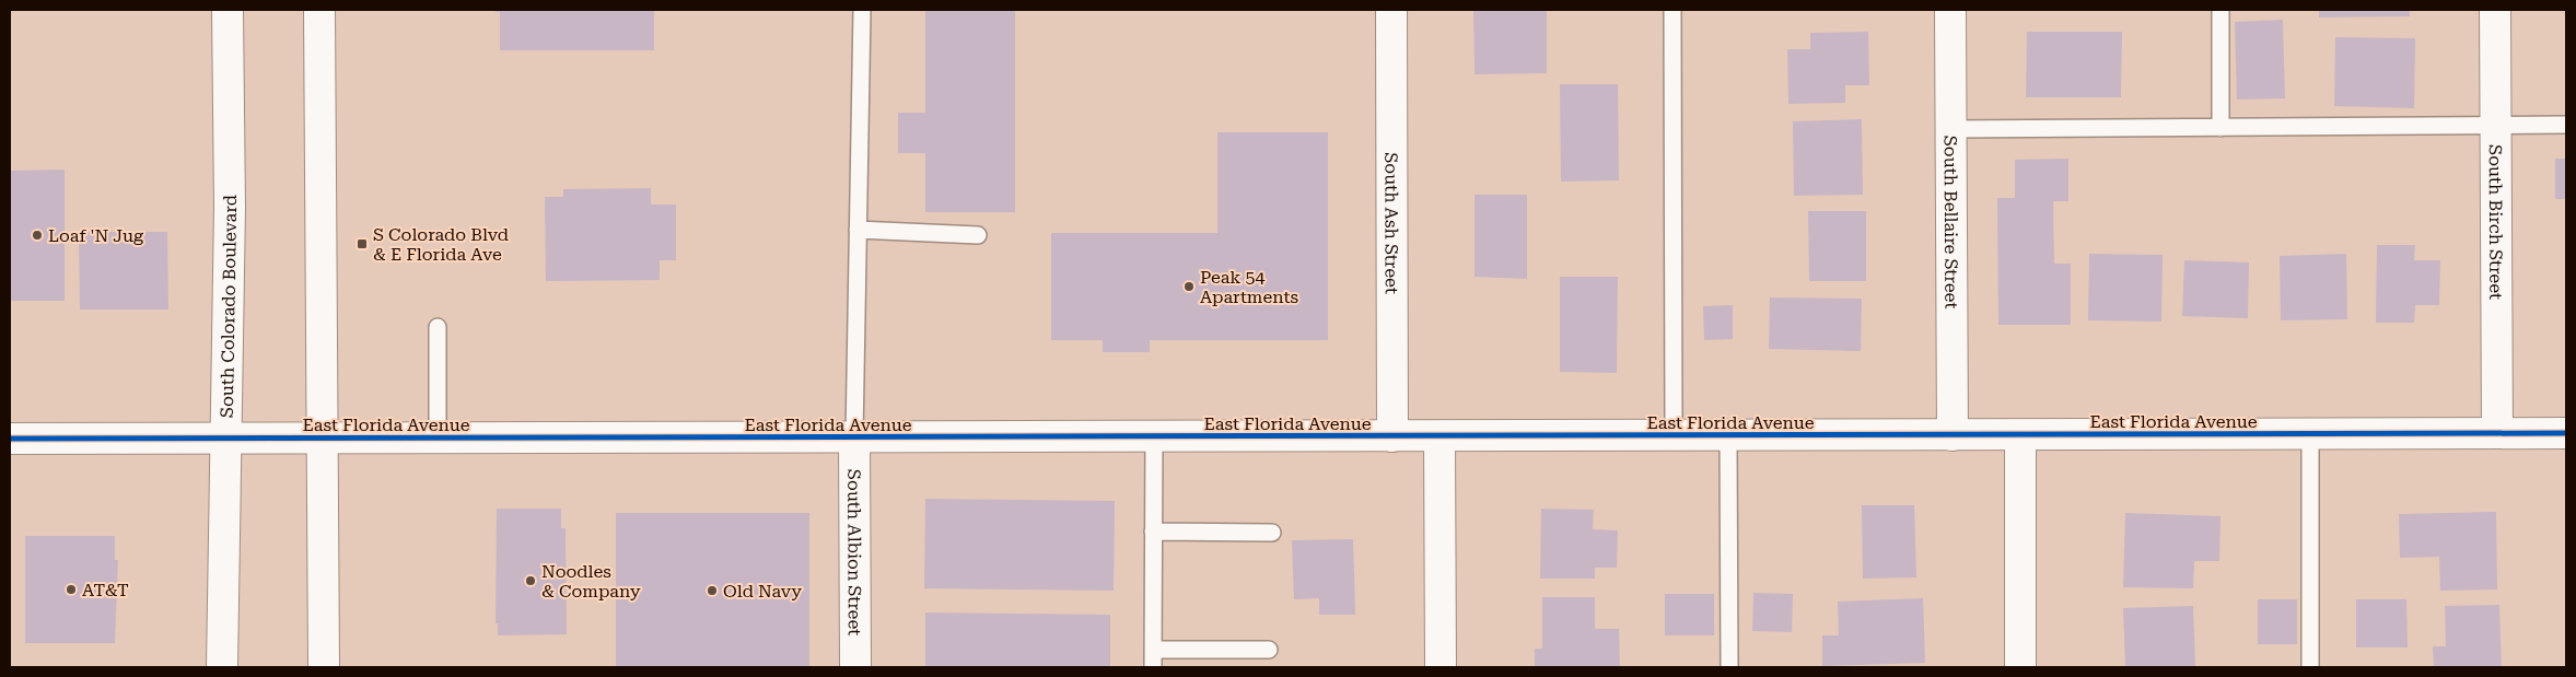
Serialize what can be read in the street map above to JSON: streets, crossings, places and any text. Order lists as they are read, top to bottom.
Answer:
{
  "streets": {
    "street": [
      "South Bellaire Street",
      "South Birch Street",
      "South Ash Street",
      "South Colorado Boulevard",
      "East Florida Avenue",
      "South Albion Street"
    ]
  },
  "crossings": [
    ["South Bellaire Street", "East Florida Avenue"],
    ["South Birch Street", "East Florida Avenue"],
    ["South Ash Street", "East Florida Avenue"],
    ["South Colorado Boulevard", "East Florida Avenue"],
    ["East Florida Avenue", "South Albion Street"]
  ],
  "places": {
    "other": [
      "Loaf 'N Jug",
      "Peak 54 Apartments",
      "Noodles & Company",
      "AT&T",
      "Old Navy"
    ],
    "transit": ["S Colorado Blvd & E Florida Ave"]
  }
}
